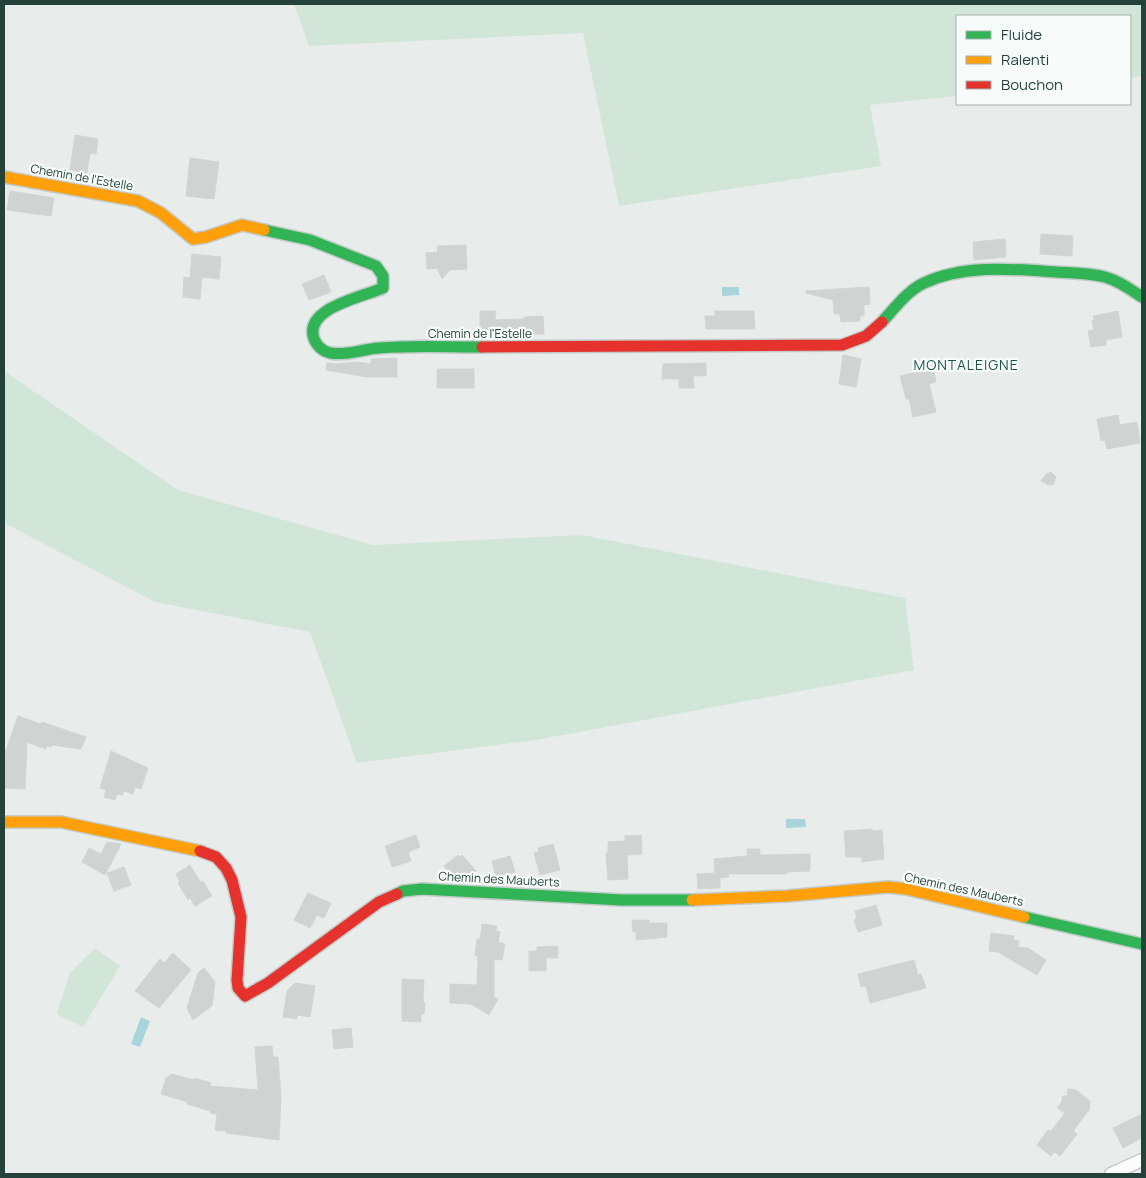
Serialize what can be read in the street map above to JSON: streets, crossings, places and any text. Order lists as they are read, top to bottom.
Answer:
{
  "streets": {
    "street": ["Chemin de l'Estelle", "Chemin des Mauberts"]
  },
  "districts": ["MONTALEIGNE"],
  "legend": ["Fluide", "Ralenti", "Bouchon"]
}
